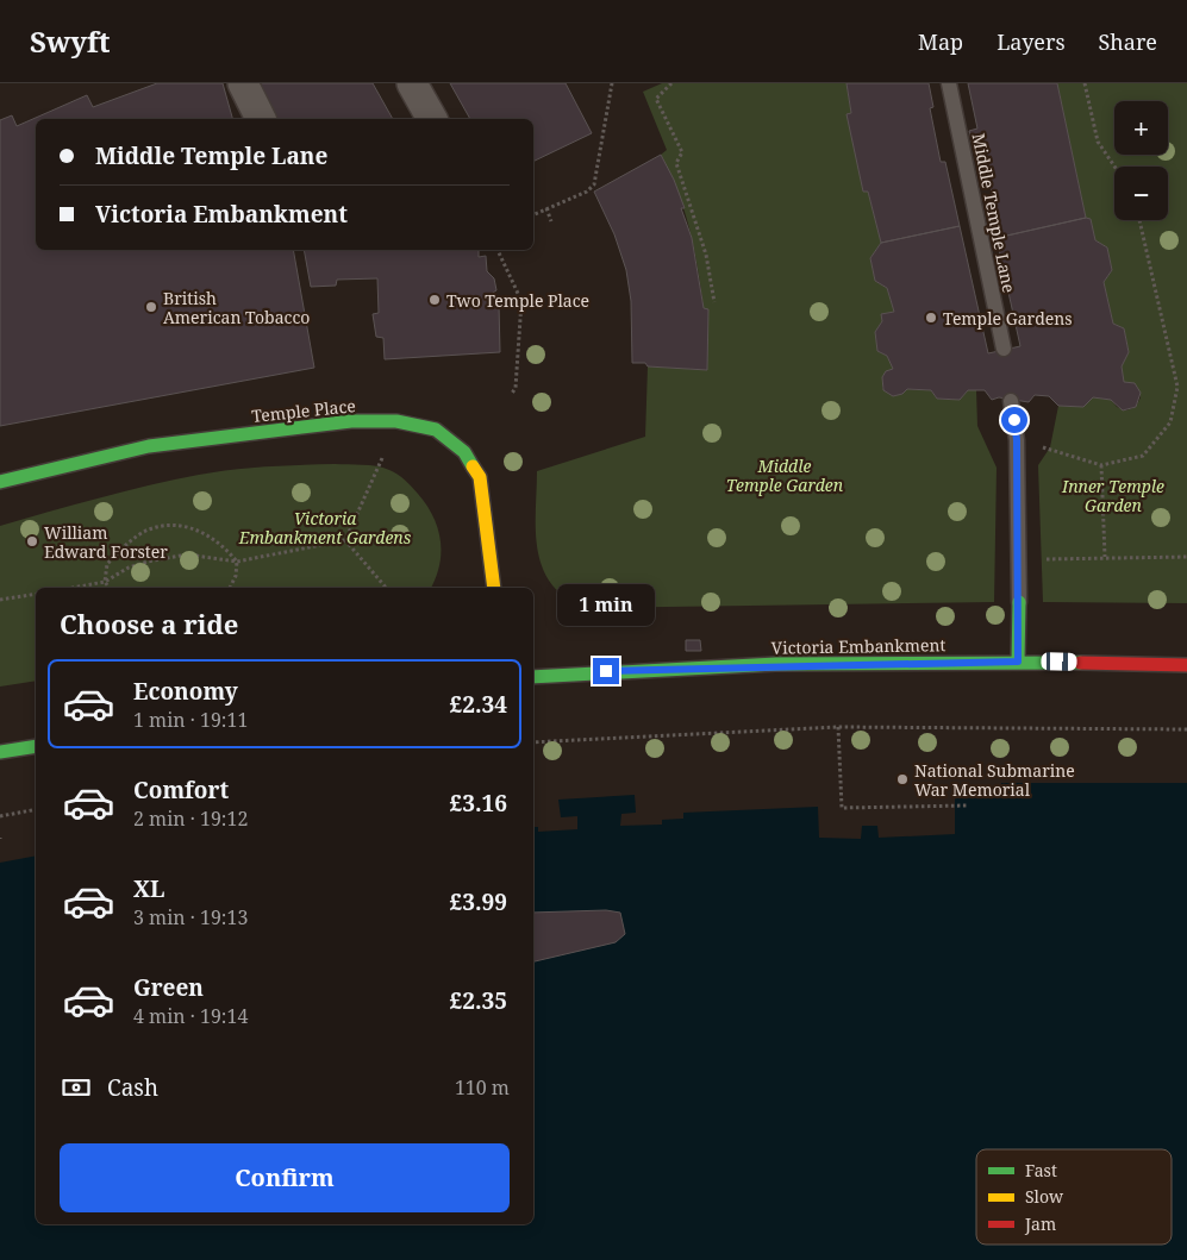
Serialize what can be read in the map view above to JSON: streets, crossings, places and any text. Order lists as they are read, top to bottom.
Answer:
{
  "streets": {
    "main road": ["Temple Place", "Victoria Embankment"],
    "lane": ["Middle Temple Lane"]
  },
  "parks": ["Middle Temple Garden", "Inner Temple Garden", "Victoria Embankment Gardens"],
  "places": [
    "Two Temple Place",
    "British American Tobacco",
    "Temple Gardens",
    "William Edward Forster",
    "National Submarine War Memorial"
  ],
  "legend": ["Fast", "Slow", "Jam"],
  "page": {
    "header": "Swyft",
    "nav": ["Map", "Layers", "Share"],
    "map_buttons": ["+", "−"],
    "banner": ["Middle Temple Lane", "Victoria Embankment"],
    "bubble": "1 min",
    "heading": "Choose a ride",
    "list": [
      {
        "name": "Economy",
        "note": "1 min · 19:11",
        "value": "£2.34"
      },
      {
        "name": "Comfort",
        "note": "2 min · 19:12",
        "value": "£3.16"
      },
      {
        "name": "XL",
        "note": "3 min · 19:13",
        "value": "£3.99"
      },
      {
        "name": "Green",
        "note": "4 min · 19:14",
        "value": "£2.35"
      }
    ],
    "pay": ["Cash", "110 m"],
    "buttons": "Confirm"
  }
}
